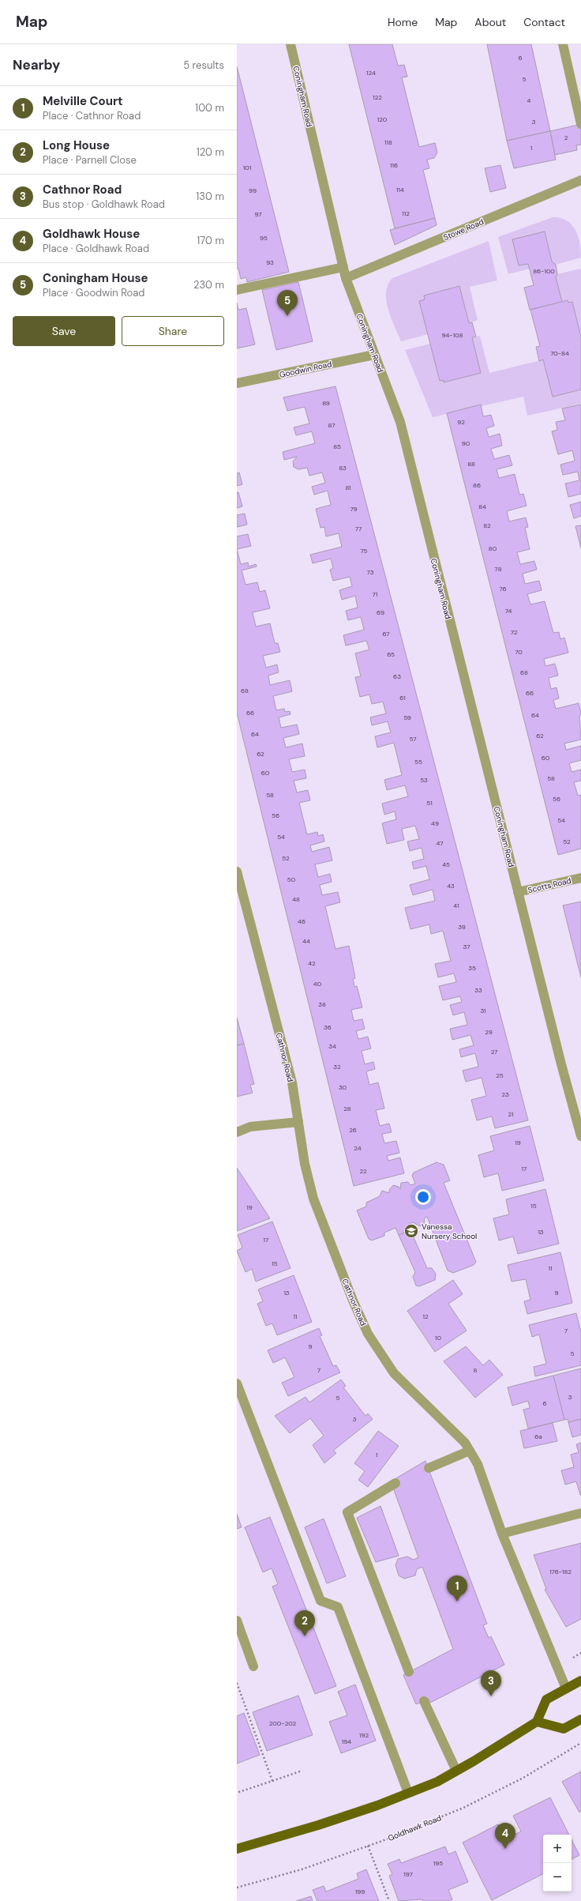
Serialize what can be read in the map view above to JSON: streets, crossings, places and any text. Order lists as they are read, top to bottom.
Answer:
{
  "streets": {
    "street": [
      "Coningham Road",
      "Stowe Road",
      "Goodwin Road",
      "Scotts Road",
      "Cathnor Road"
    ],
    "path": ["Goldhawk Road"]
  },
  "crossings": [
    ["Coningham Road", "Stowe Road"],
    ["Coningham Road", "Goodwin Road"],
    ["Coningham Road", "Scotts Road"]
  ],
  "places": {
    "school or university": ["Vanessa Nursery School"]
  },
  "house_numbers": [
    "6",
    "124",
    "5",
    "122",
    "4",
    "120",
    "3",
    "2",
    "118",
    "1",
    "116",
    "101",
    "114",
    "99",
    "112",
    "97",
    "95",
    "93",
    "86-100",
    "94-108",
    "70-84",
    "89",
    "92",
    "87",
    "90",
    "85",
    "88",
    "83",
    "86",
    "81",
    "84",
    "79",
    "82",
    "77",
    "80",
    "75",
    "78",
    "73",
    "76",
    "71",
    "74",
    "69",
    "72",
    "67",
    "70",
    "65",
    "68",
    "63",
    "68",
    "66",
    "61",
    "66",
    "64",
    "59",
    "64",
    "62",
    "57",
    "62",
    "60",
    "55",
    "60",
    "58",
    "53",
    "58",
    "56",
    "51",
    "56",
    "54",
    "49",
    "54",
    "52",
    "47",
    "52",
    "45",
    "50",
    "43",
    "48",
    "41",
    "46",
    "39",
    "44",
    "37",
    "42",
    "35",
    "40",
    "33",
    "38",
    "31",
    "36",
    "29",
    "34",
    "27",
    "32",
    "25",
    "30",
    "23",
    "28",
    "21",
    "26",
    "19",
    "24",
    "17",
    "22",
    "15",
    "19",
    "13",
    "17",
    "15",
    "11",
    "13",
    "9",
    "11",
    "12",
    "7",
    "10",
    "9",
    "5",
    "7",
    "8",
    "3",
    "5",
    "6",
    "3",
    "6a",
    "1",
    "176-182",
    "200-202",
    "192",
    "194",
    "195",
    "197",
    "199"
  ],
  "page": {
    "header": "Map",
    "nav": [
      "Home",
      "Map",
      "About",
      "Contact"
    ],
    "heading": ["Nearby", "5 results"],
    "list": [
      {
        "mark": "1",
        "name": "Melville Court",
        "note": "Place · Cathnor Road",
        "value": "100 m"
      },
      {
        "mark": "2",
        "name": "Long House",
        "note": "Place · Parnell Close",
        "value": "120 m"
      },
      {
        "mark": "3",
        "name": "Cathnor Road",
        "note": "Bus stop · Goldhawk Road",
        "value": "130 m"
      },
      {
        "mark": "4",
        "name": "Goldhawk House",
        "note": "Place · Goldhawk Road",
        "value": "170 m"
      },
      {
        "mark": "5",
        "name": "Coningham House",
        "note": "Place · Goodwin Road",
        "value": "230 m"
      }
    ],
    "pins": [
      "5",
      "1",
      "2",
      "3",
      "4"
    ],
    "buttons": ["Save", "Share"],
    "map_buttons": ["+", "−"]
  }
}
